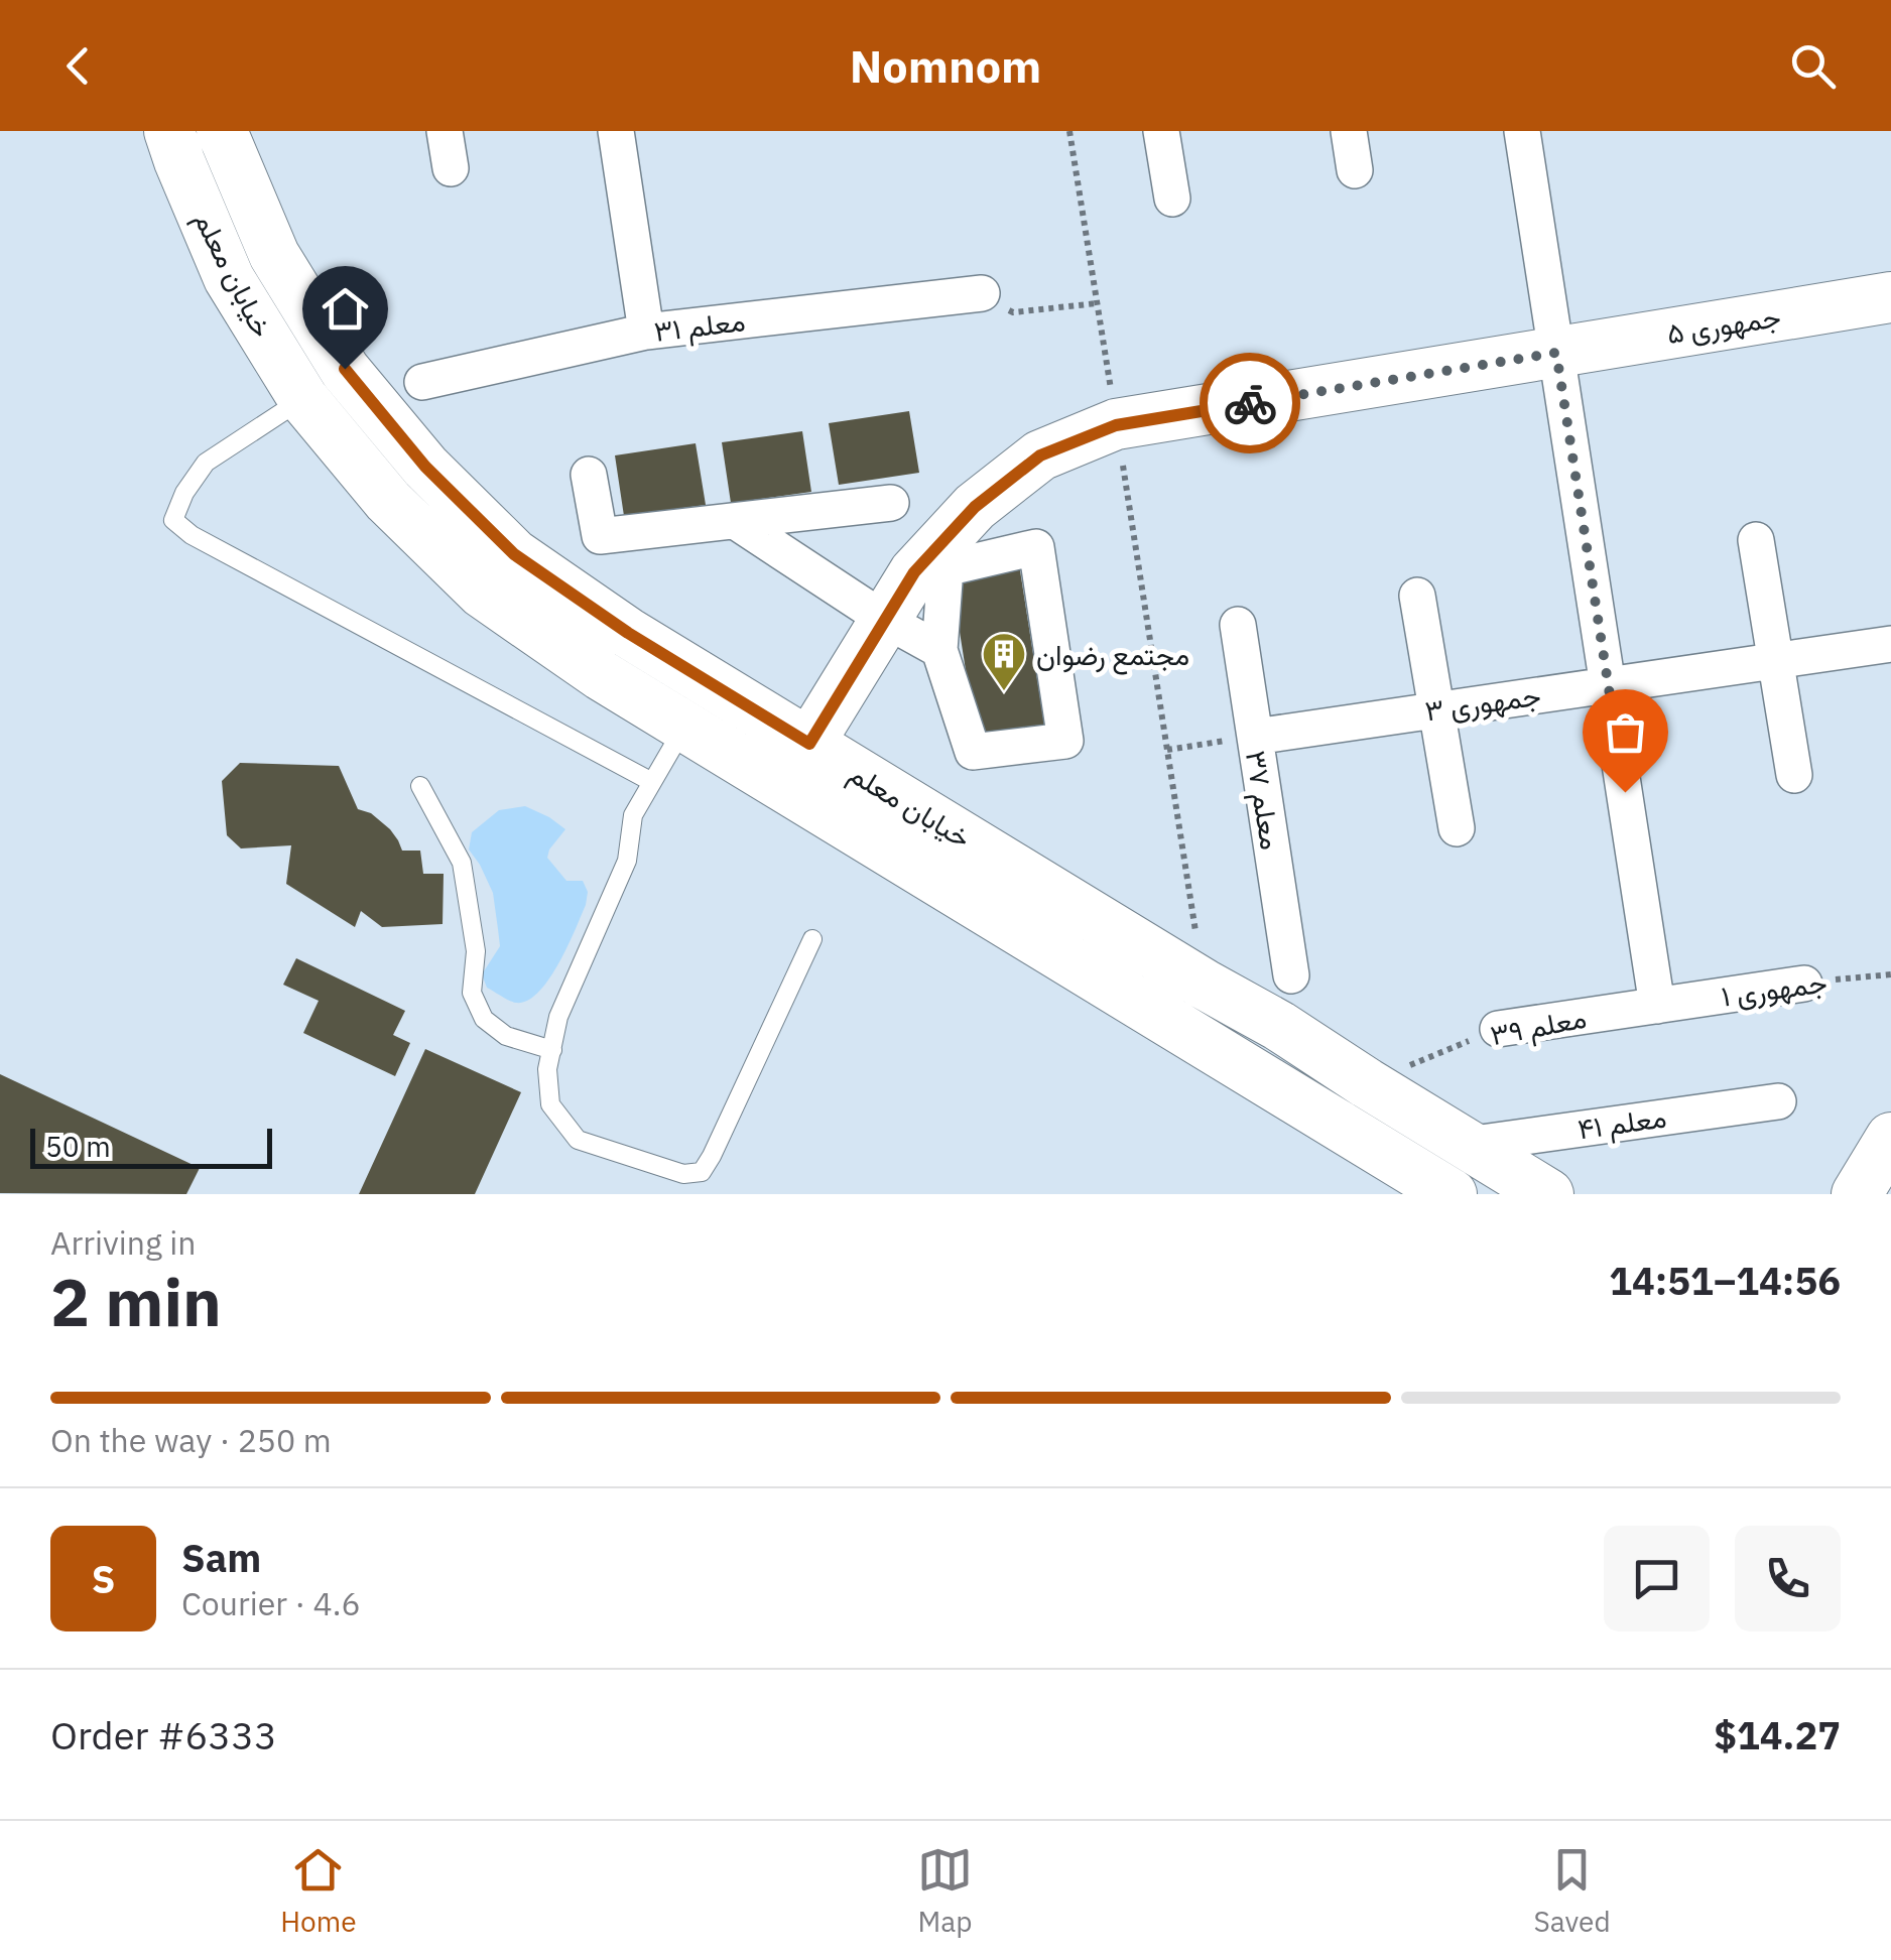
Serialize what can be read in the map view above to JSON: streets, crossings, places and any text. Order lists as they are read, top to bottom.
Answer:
{
  "streets": {
    "main road": ["خیابان معلم", "جمهوری ۵"],
    "street": [
      "معلم ۳۱",
      "جمهوری ۳",
      "معلم ۳۷",
      "جمهوری ۱",
      "معلم ۳۹",
      "معلم ۴۱"
    ]
  },
  "crossings": [
    ["خیابان معلم", "جمهوری ۵"],
    ["خیابان معلم", "معلم ۳۹"],
    ["خیابان معلم", "معلم ۴۱"],
    ["جمهوری ۳", "معلم ۳۷"],
    ["جمهوری ۱", "معلم ۳۹"]
  ],
  "places": {
    "building": ["مجتمع رضوان"]
  },
  "scale_bar": "50 m",
  "page": {
    "header": "Nomnom",
    "scale": "50 m",
    "heading": ["2 min", "Arriving in", "14:51–14:56"],
    "panel": [
      "Sam",
      "Courier · 4.6",
      "Order #6333",
      "$14.27"
    ],
    "bar": "On the way · 250 m",
    "round": "S",
    "tabs": ["Home", "Map", "Saved"]
  }
}
